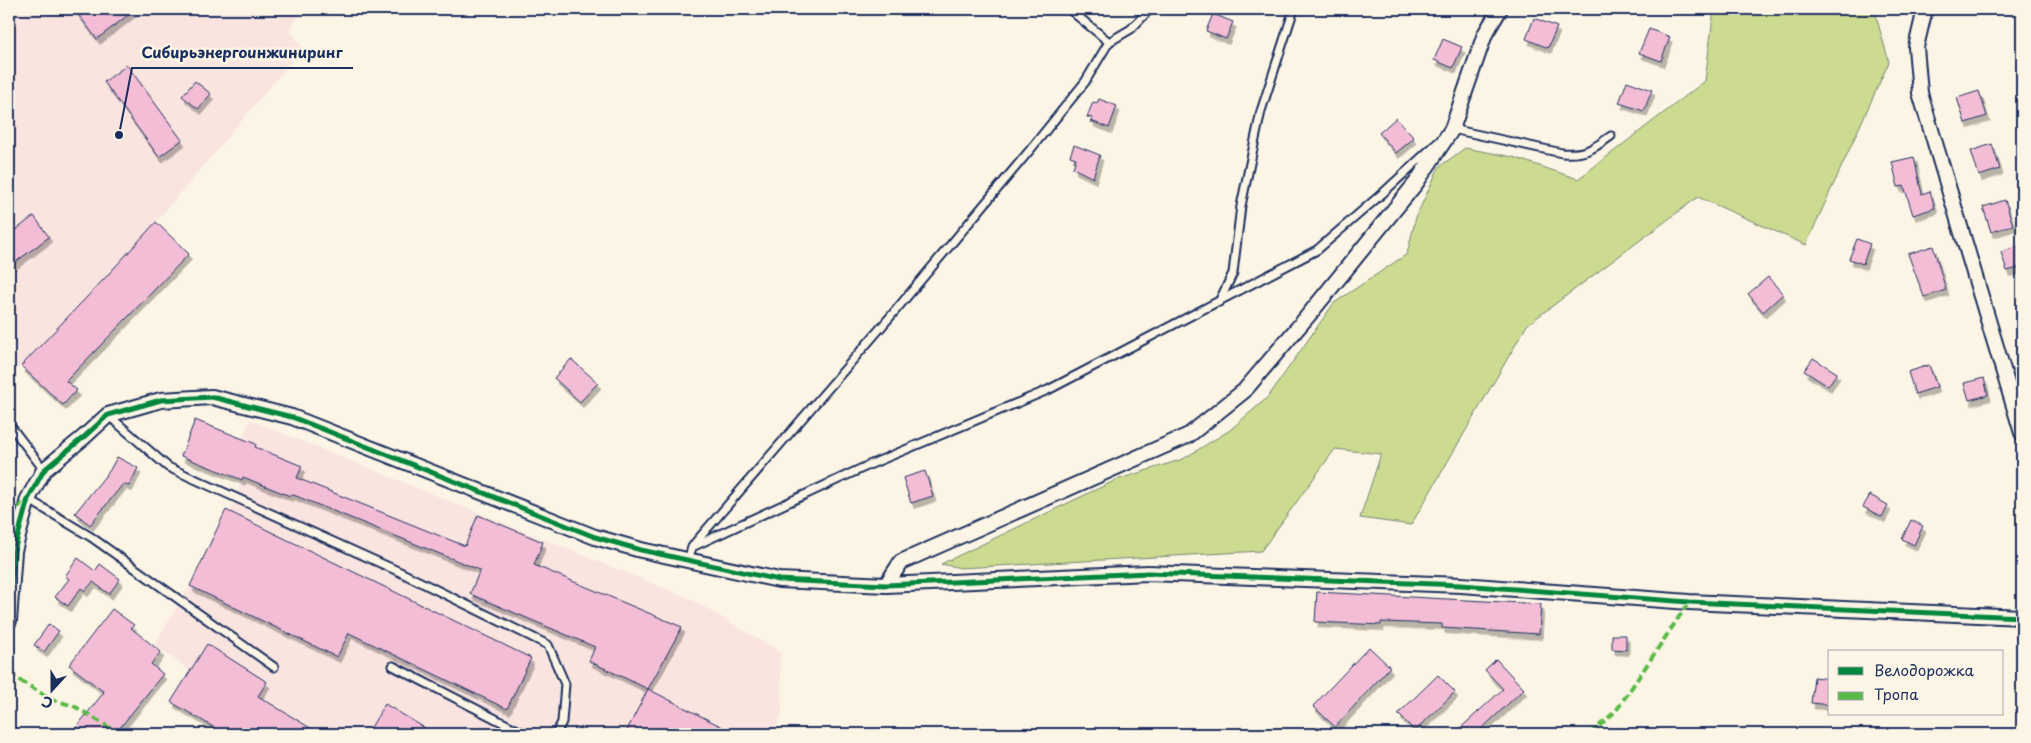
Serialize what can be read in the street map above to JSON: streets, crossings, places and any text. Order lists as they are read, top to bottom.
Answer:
{
  "places": ["Сибирьэнергоинжиниринг"],
  "legend": ["Велодорожка", "Тропа"],
  "north": "bottom"
}
